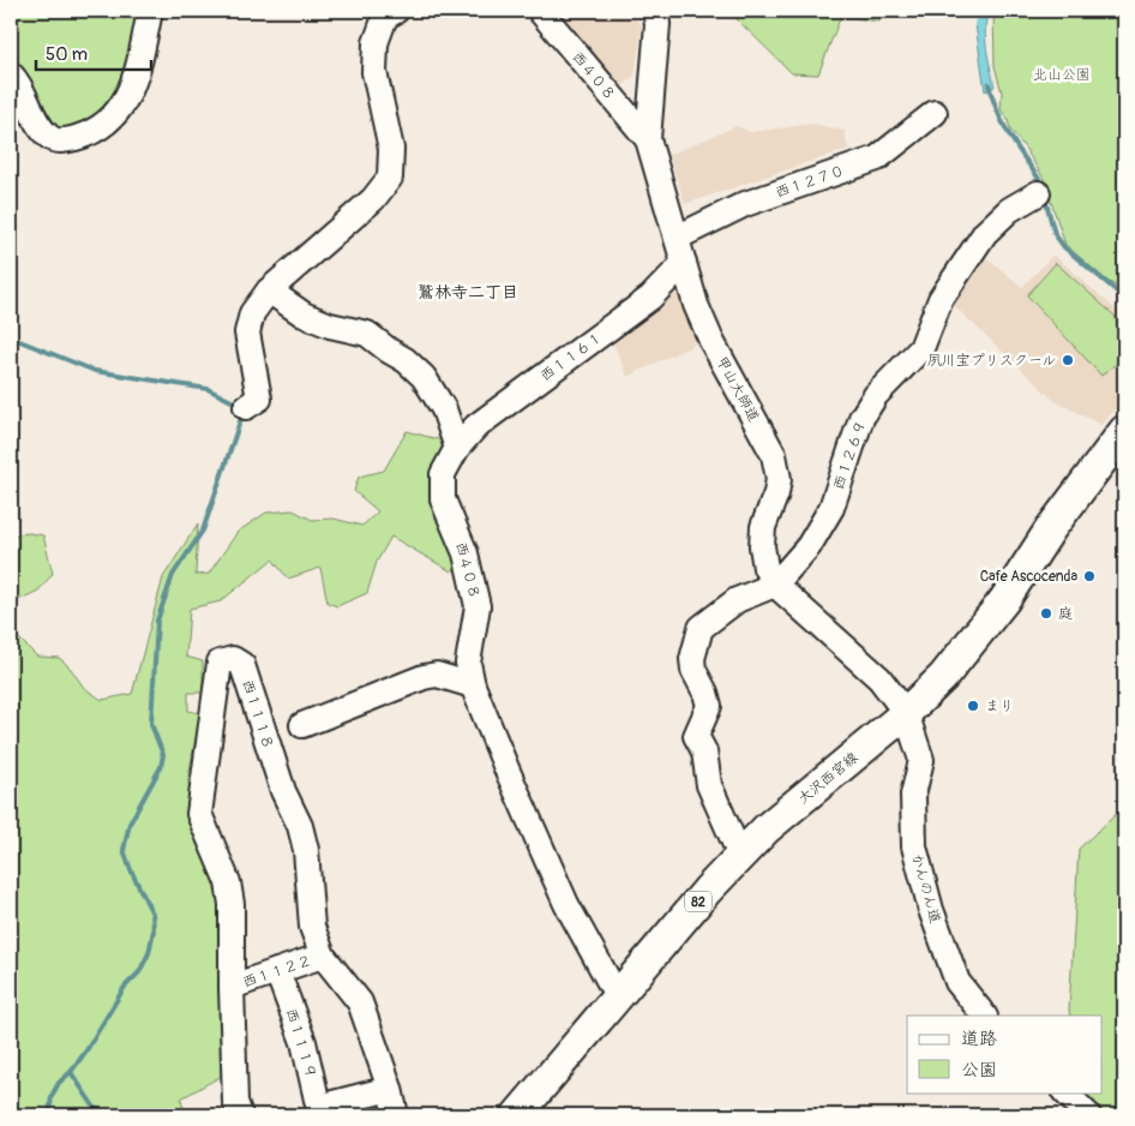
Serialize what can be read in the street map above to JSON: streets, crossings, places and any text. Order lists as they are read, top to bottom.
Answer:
{
  "streets": {
    "main road": ["大沢西宮線", "82"],
    "street": [
      "西４０８",
      "西１２７０",
      "西１１６１",
      "甲山大師道",
      "西１２６９",
      "西１１１８",
      "かんのん道",
      "西１１２２",
      "西１１１９"
    ]
  },
  "crossings": [
    ["西４０８", "西１１６１"],
    ["西４０８", "甲山大師道"],
    ["西４０８", "大沢西宮線"],
    ["西１２７０", "甲山大師道"],
    ["西１１６１", "甲山大師道"],
    ["甲山大師道", "西１２６９"],
    ["甲山大師道", "大沢西宮線"],
    ["甲山大師道", "かんのん道"],
    ["西１１１８", "西１１２２"],
    ["大沢西宮線", "かんのん道"],
    ["西１１２２", "西１１１９"]
  ],
  "districts": ["鷲林寺二丁目"],
  "parks": ["北山公園"],
  "places": [
    "夙川宝プリスクール",
    "Cafe Ascocenda",
    "庭",
    "まり"
  ],
  "legend": ["道路", "公園"],
  "scale_bar": "50 m"
}
